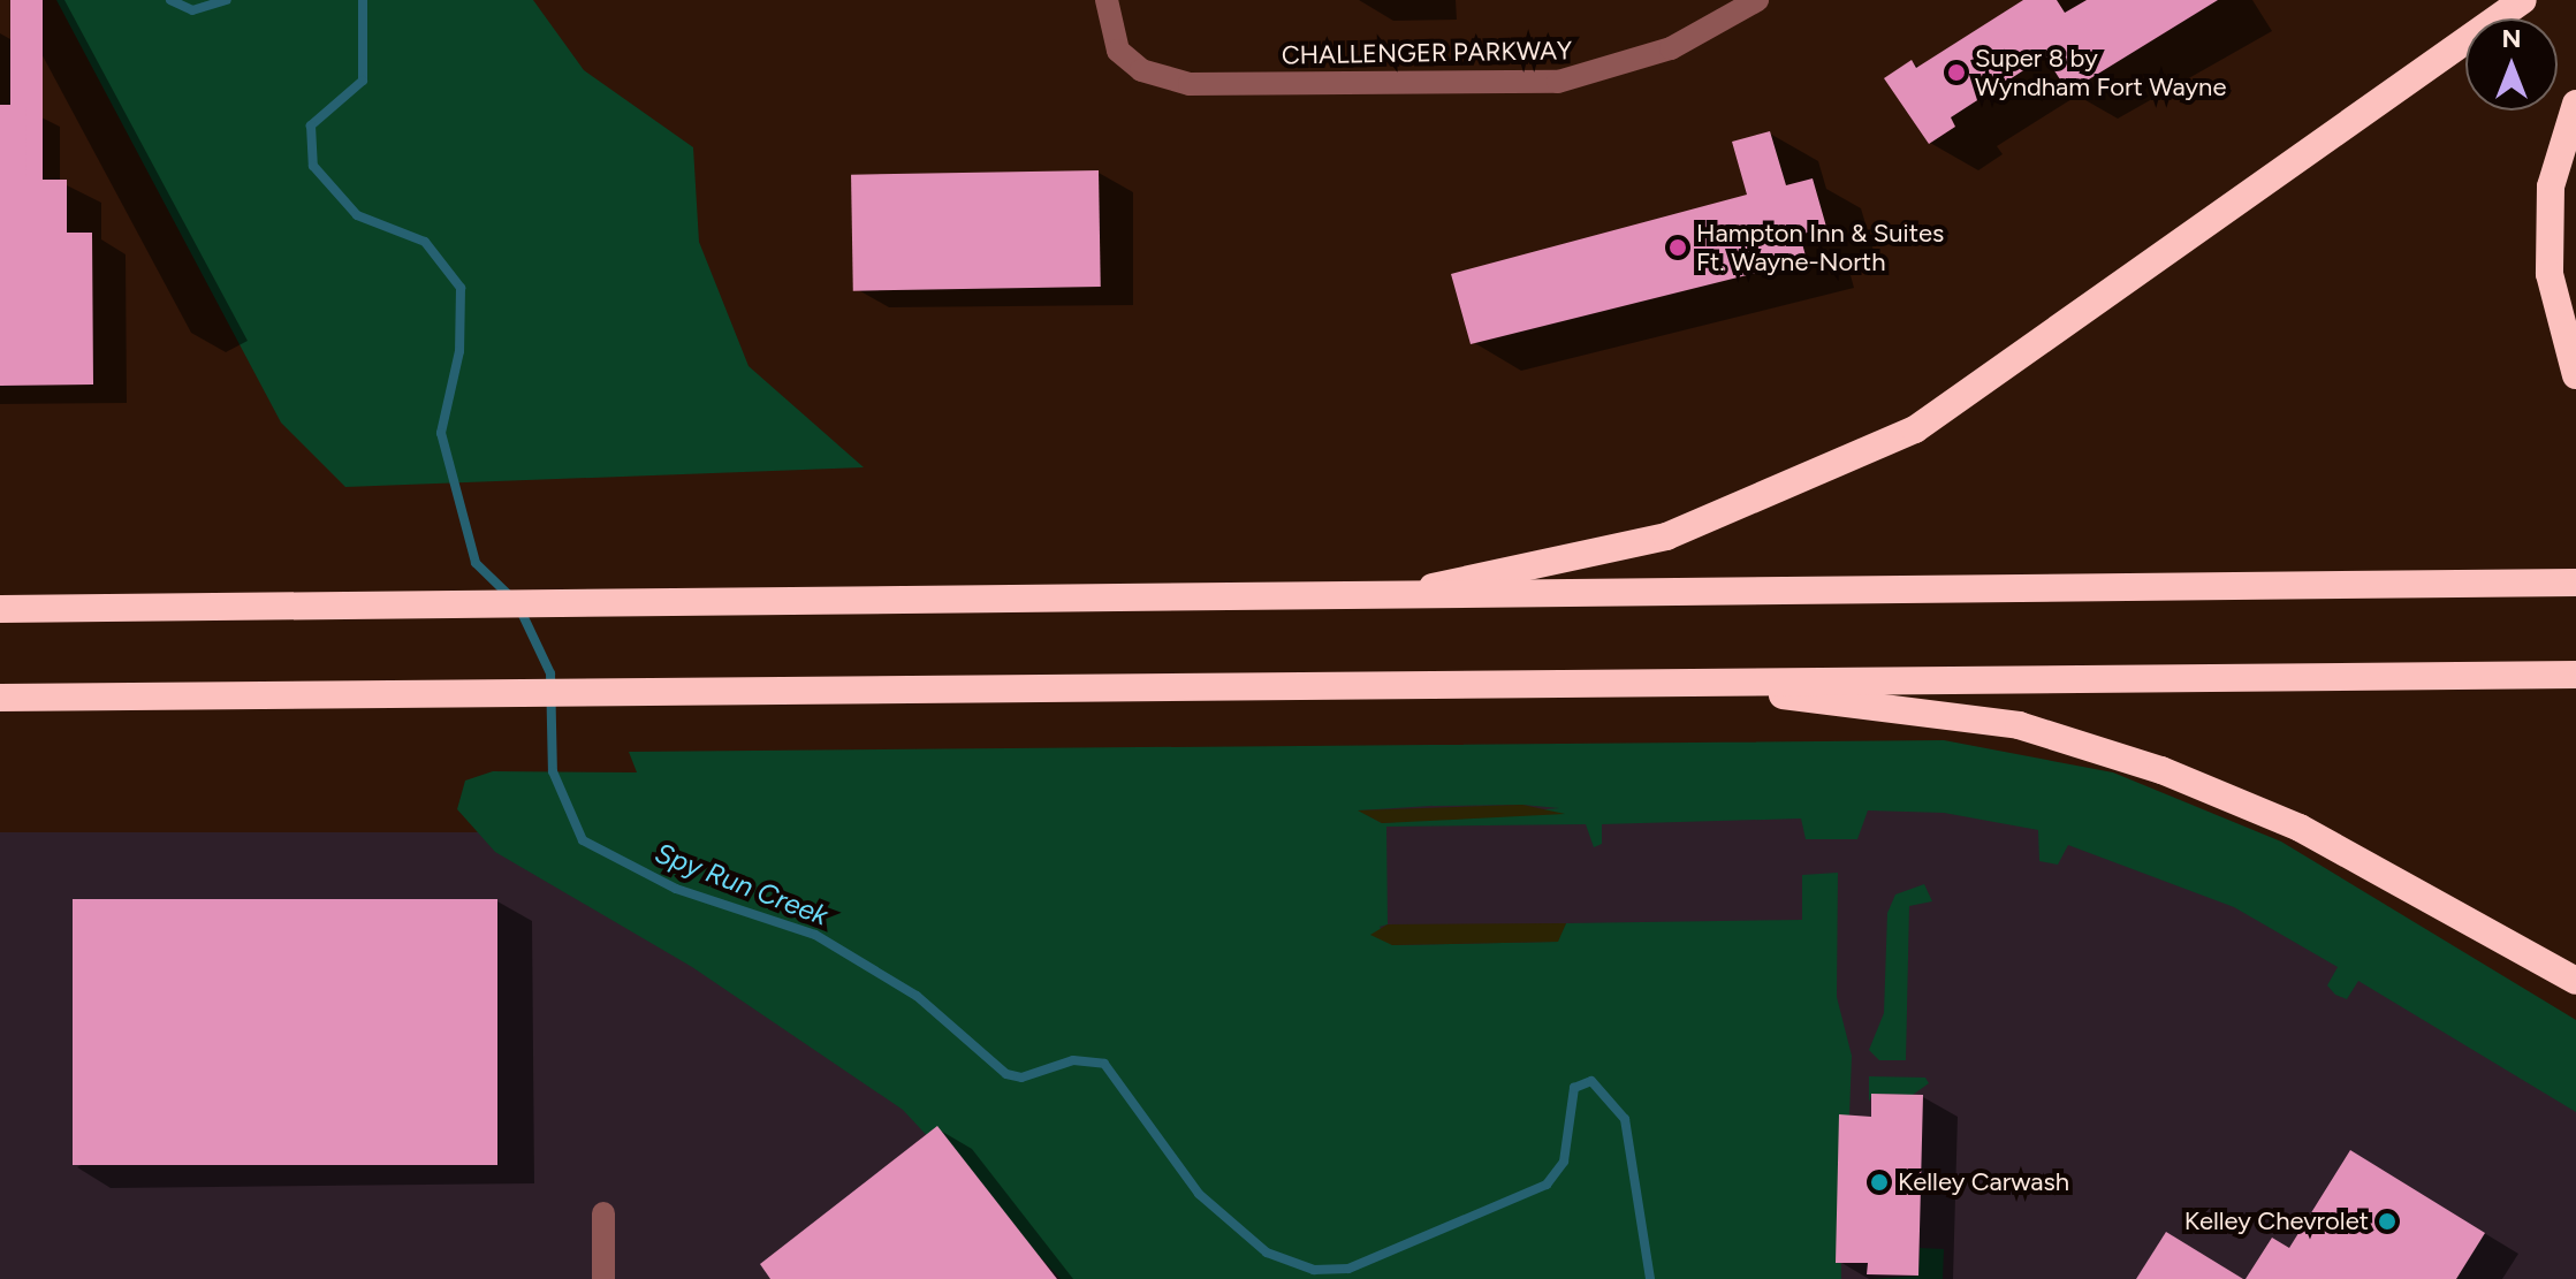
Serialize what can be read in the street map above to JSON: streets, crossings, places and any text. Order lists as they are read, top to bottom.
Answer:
{
  "streets": {
    "street": ["CHALLENGER PARKWAY"]
  },
  "water": ["Spy Run Creek"],
  "places": [
    "Super 8 by Wyndham Fort Wayne",
    "Hampton Inn & Suites Ft. Wayne-North",
    "Kelley Carwash",
    "Kelley Chevrolet"
  ],
  "north": "top"
}
